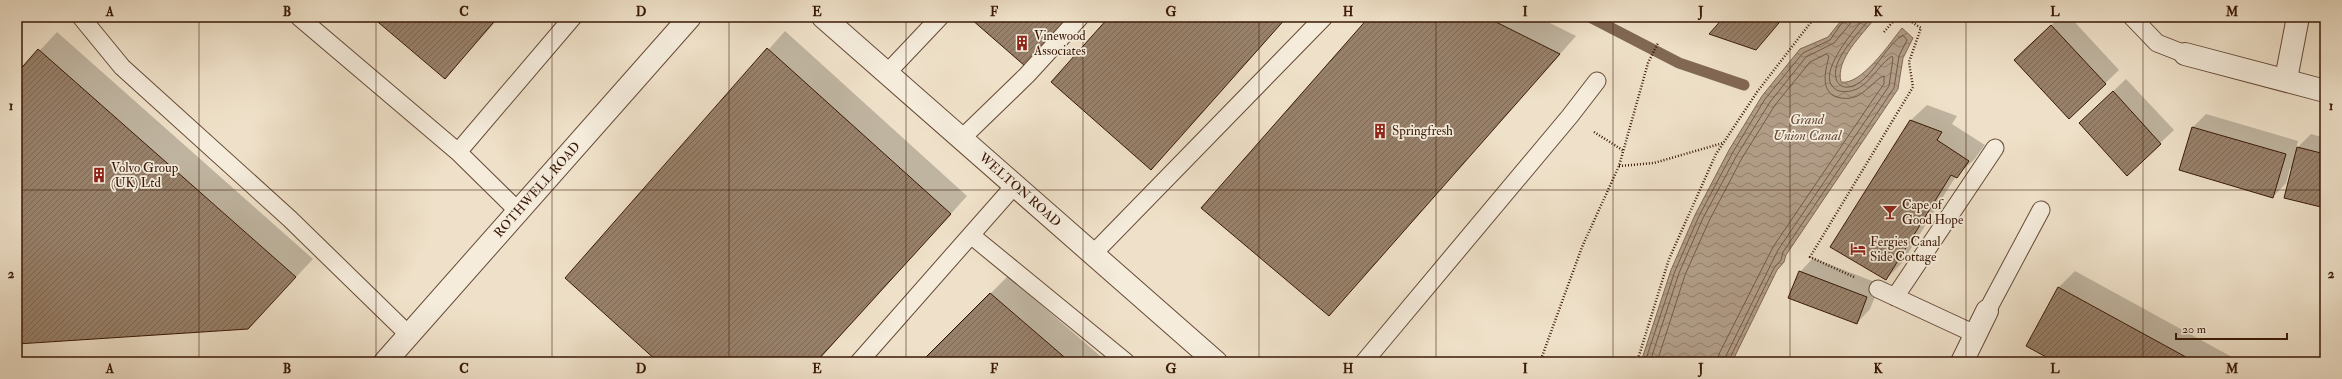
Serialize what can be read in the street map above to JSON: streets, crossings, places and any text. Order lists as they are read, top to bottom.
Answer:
{
  "streets": {
    "street": ["ROTHWELL ROAD", "WELTON ROAD"]
  },
  "water": ["Grand Union Canal"],
  "places": {
    "building": ["Vinewood Associates", "Springfresh", "Volvo Group (UK) Ltd"],
    "bar": ["Cape of Good Hope"],
    "hotel": ["Fergies Canal Side Cottage"]
  },
  "scale_bar": "20 m",
  "grid": {
    "columns": [
      "A",
      "B",
      "C",
      "D",
      "E",
      "F",
      "G",
      "H",
      "I",
      "J",
      "K",
      "L",
      "M"
    ],
    "rows": ["1", "2"]
  }
}
